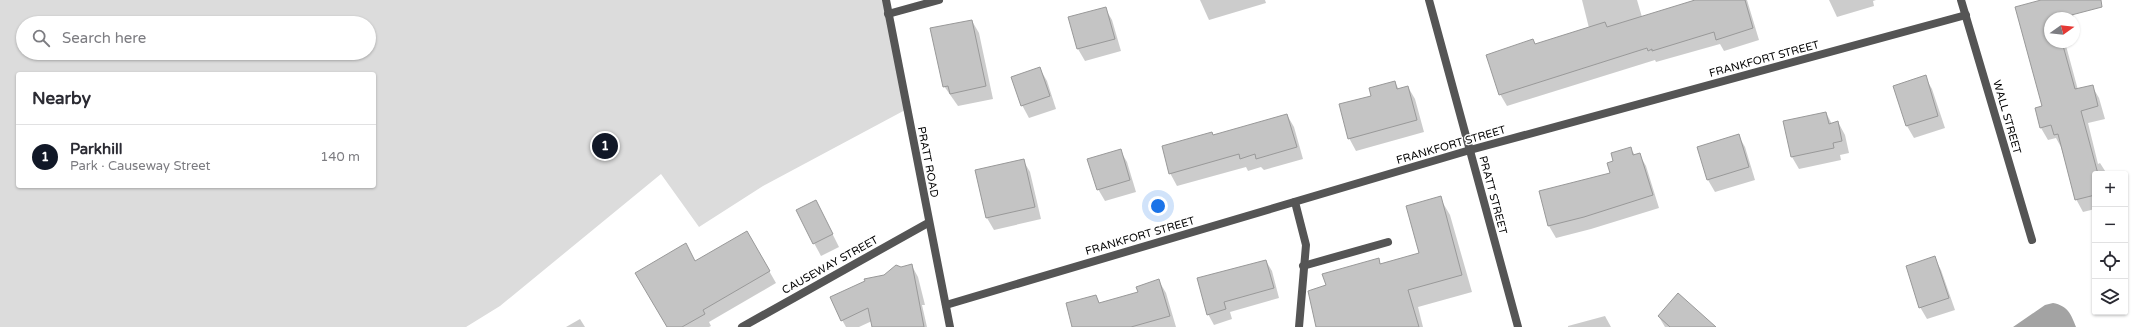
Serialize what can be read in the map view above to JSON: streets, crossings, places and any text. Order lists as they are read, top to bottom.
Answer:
{
  "streets": {
    "street": [
      "FRANKFORT STREET",
      "WALL STREET",
      "PRATT ROAD",
      "PRATT STREET",
      "CAUSEWAY STREET"
    ]
  },
  "crossings": [
    ["FRANKFORT STREET", "WALL STREET"],
    ["FRANKFORT STREET", "PRATT ROAD"],
    ["FRANKFORT STREET", "PRATT STREET"],
    ["PRATT ROAD", "CAUSEWAY STREET"]
  ],
  "north": "right",
  "page": {
    "search": "Search here",
    "heading": "Nearby",
    "list": [
      {
        "mark": "1",
        "name": "Parkhill",
        "note": "Park · Causeway Street",
        "value": "140 m"
      }
    ],
    "pins": "1",
    "map_buttons": ["+", "−"]
  }
}
